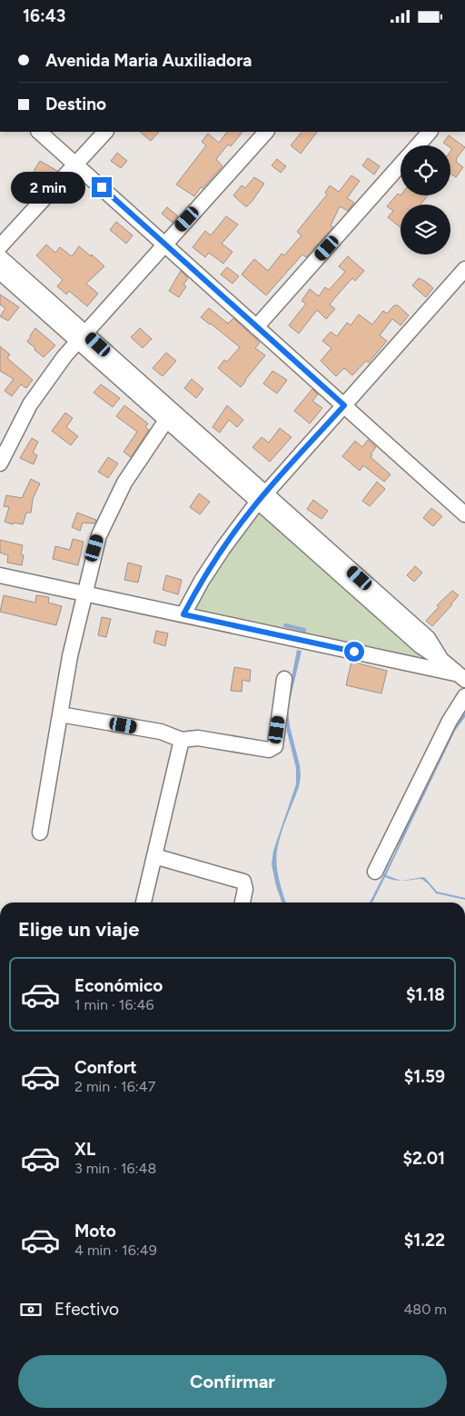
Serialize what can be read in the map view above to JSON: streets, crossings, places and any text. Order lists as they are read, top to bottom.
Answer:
{
  "page": {
    "status": "16:43",
    "banner": ["Avenida Maria Auxiliadora", "Destino"],
    "bubble": "2 min",
    "heading": "Elige un viaje",
    "list": [
      {
        "name": "Económico",
        "note": "1 min · 16:46",
        "value": "$1.18"
      },
      {
        "name": "Confort",
        "note": "2 min · 16:47",
        "value": "$1.59"
      },
      {
        "name": "XL",
        "note": "3 min · 16:48",
        "value": "$2.01"
      },
      {
        "name": "Moto",
        "note": "4 min · 16:49",
        "value": "$1.22"
      }
    ],
    "pay": ["Efectivo", "480 m"],
    "buttons": "Confirmar"
  }
}
